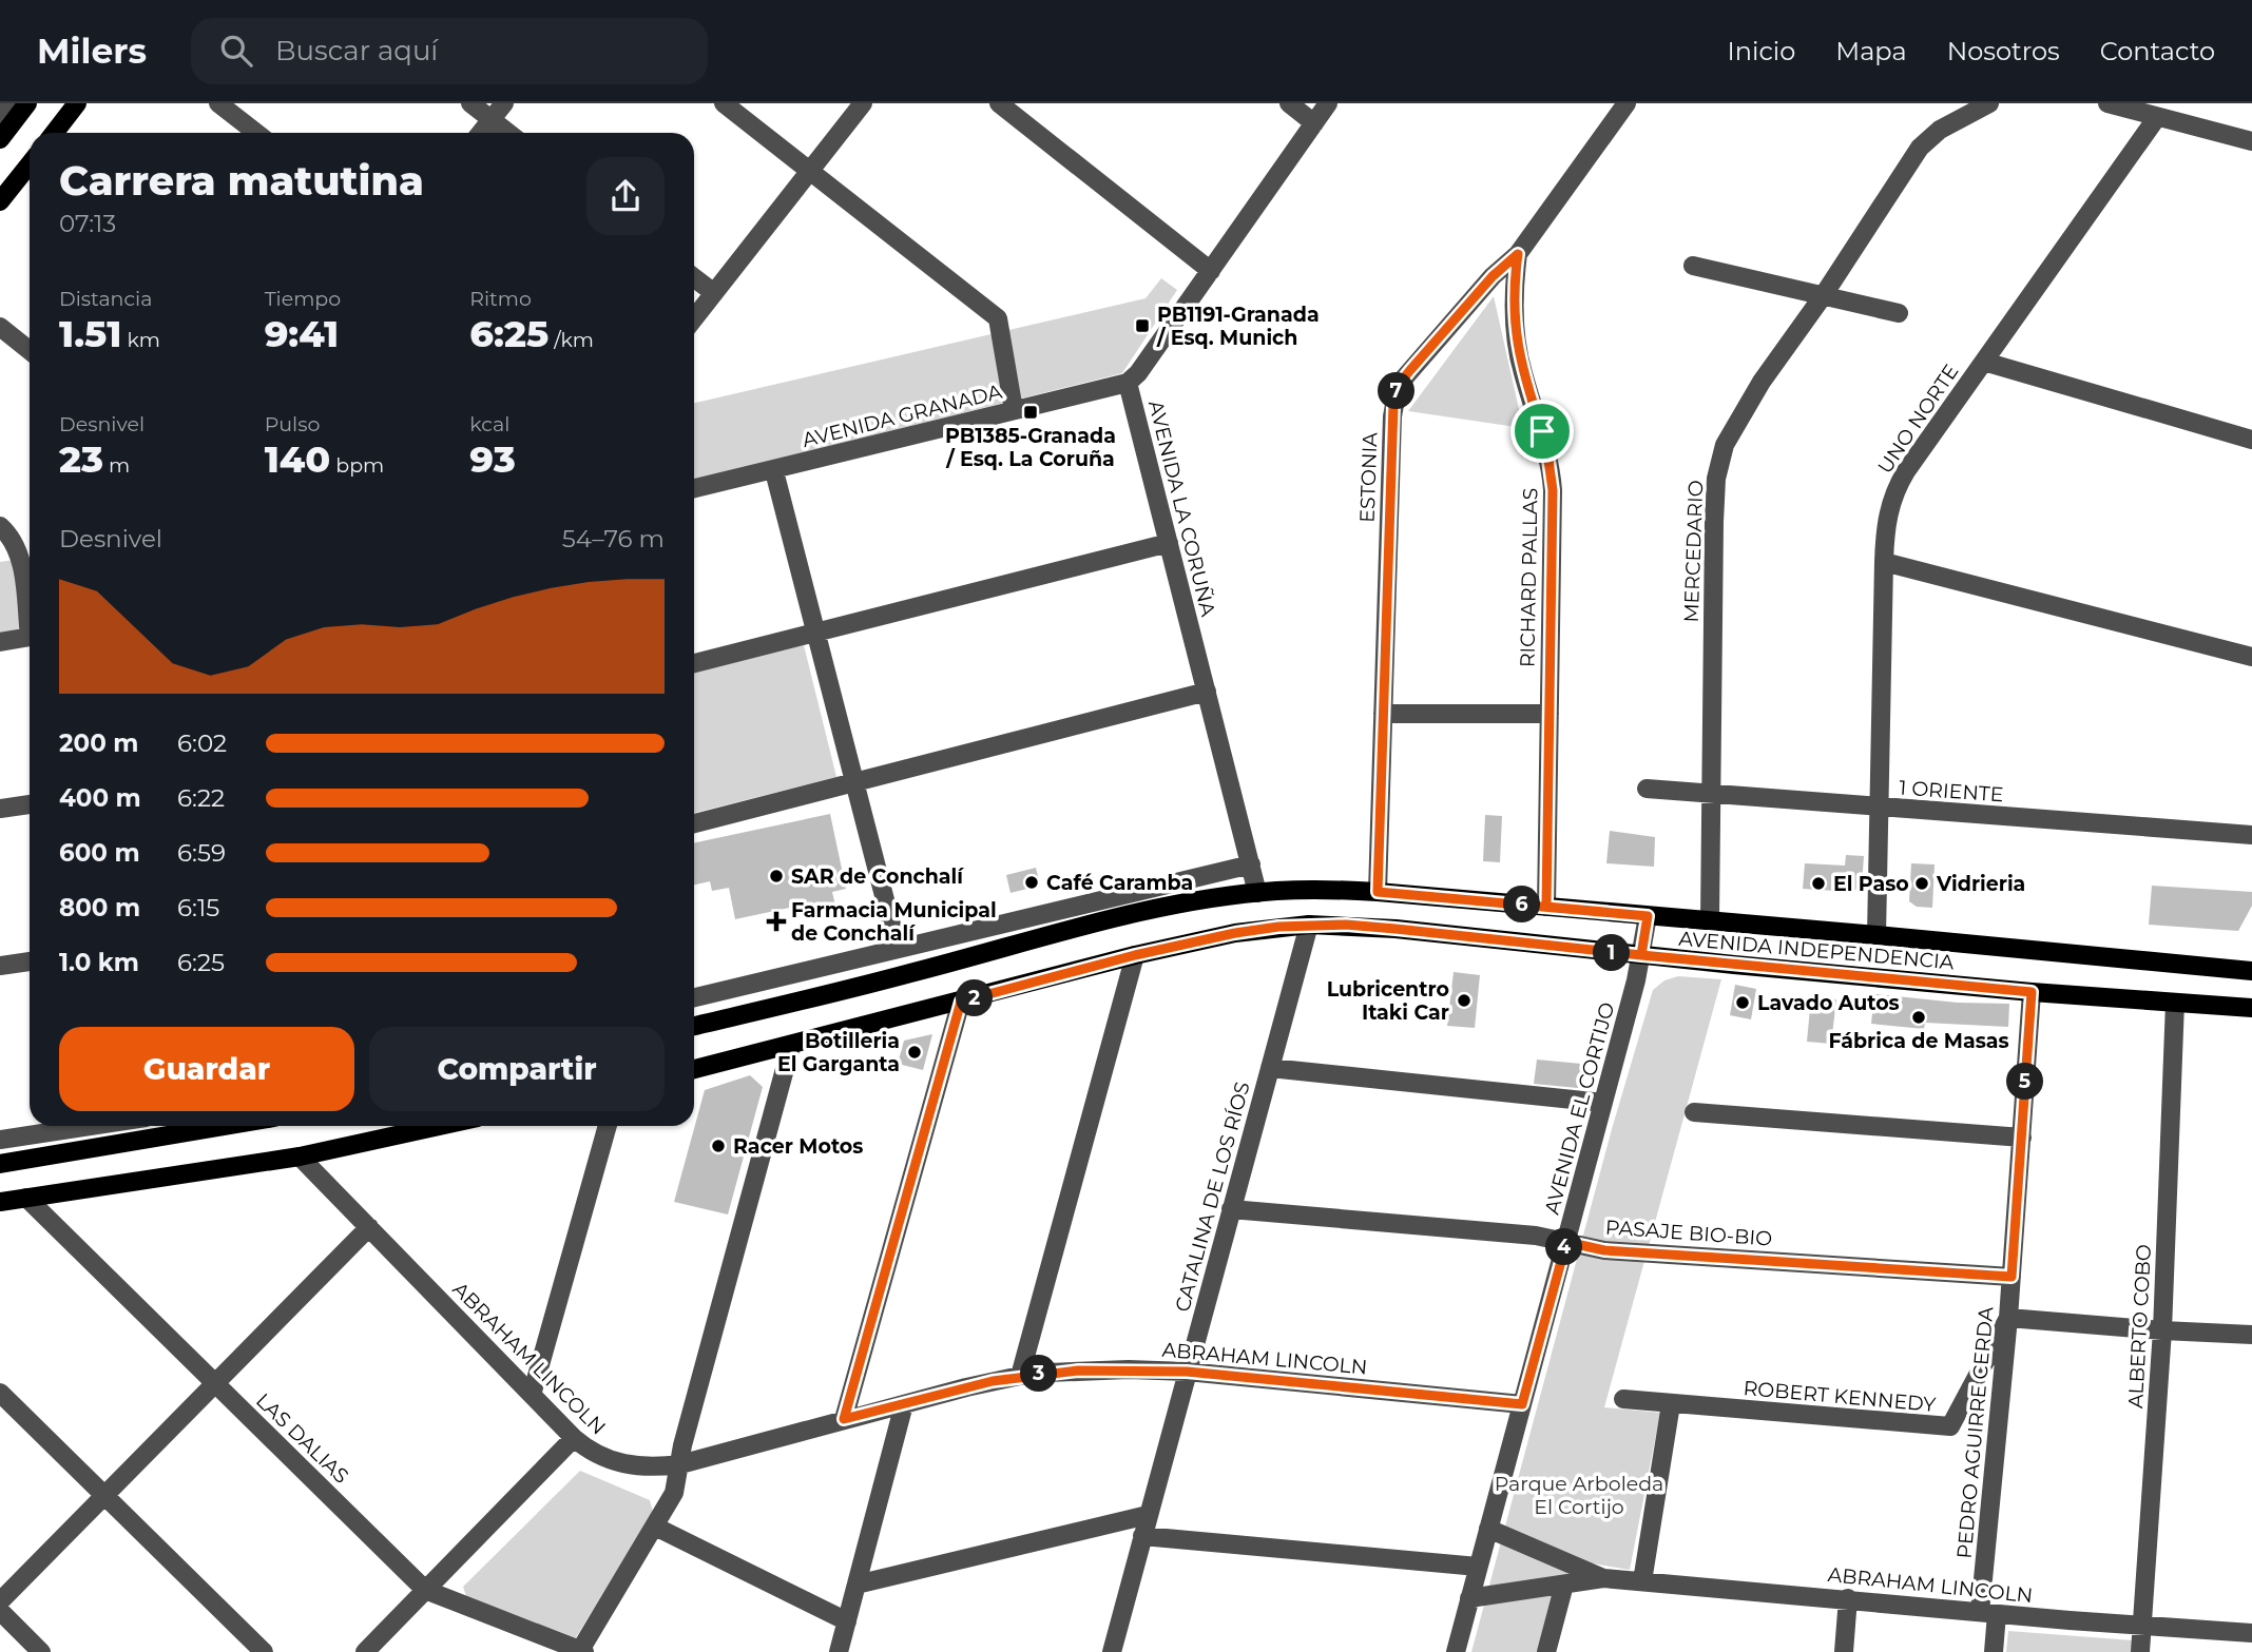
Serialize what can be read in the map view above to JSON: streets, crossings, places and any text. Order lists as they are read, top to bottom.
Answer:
{
  "streets": {
    "main road": ["AVENIDA INDEPENDENCIA"],
    "street": [
      "AVENIDA GRANADA",
      "UNO NORTE",
      "ESTONIA",
      "AVENIDA LA CORUÑA",
      "MERCEDARIO",
      "RICHARD PALLAS",
      "1 ORIENTE",
      "AVENIDA EL CORTIJO",
      "CATALINA DE LOS RÍOS",
      "PASAJE BIO-BIO",
      "ALBERTO COBO",
      "ABRAHAM LINCOLN",
      "ROBERT KENNEDY",
      "PEDRO AGUIRRE CERDA",
      "LAS DALIAS"
    ]
  },
  "crossings": [
    ["AVENIDA GRANADA", "AVENIDA LA CORUÑA"],
    ["UNO NORTE", "1 ORIENTE"],
    ["UNO NORTE", "AVENIDA INDEPENDENCIA"],
    ["ESTONIA", "RICHARD PALLAS"],
    ["ESTONIA", "AVENIDA INDEPENDENCIA"],
    ["AVENIDA LA CORUÑA", "AVENIDA INDEPENDENCIA"],
    ["MERCEDARIO", "1 ORIENTE"],
    ["MERCEDARIO", "AVENIDA INDEPENDENCIA"],
    ["RICHARD PALLAS", "AVENIDA INDEPENDENCIA"],
    ["AVENIDA INDEPENDENCIA", "AVENIDA EL CORTIJO"],
    ["AVENIDA INDEPENDENCIA", "CATALINA DE LOS RÍOS"],
    ["AVENIDA INDEPENDENCIA", "ALBERTO COBO"],
    ["AVENIDA INDEPENDENCIA", "PEDRO AGUIRRE CERDA"],
    ["AVENIDA EL CORTIJO", "PASAJE BIO-BIO"],
    ["AVENIDA EL CORTIJO", "ABRAHAM LINCOLN"],
    ["CATALINA DE LOS RÍOS", "PASAJE BIO-BIO"],
    ["CATALINA DE LOS RÍOS", "ABRAHAM LINCOLN"],
    ["PASAJE BIO-BIO", "PEDRO AGUIRRE CERDA"],
    ["ALBERTO COBO", "ABRAHAM LINCOLN"],
    ["ABRAHAM LINCOLN", "PEDRO AGUIRRE CERDA"],
    ["ROBERT KENNEDY", "PEDRO AGUIRRE CERDA"]
  ],
  "parks": ["Parque Arboleda El Cortijo"],
  "places": {
    "transit": ["PB1191-Granada / Esq. Munich", "PB1385-Granada / Esq. La Coruña"],
    "other": [
      "SAR de Conchalí",
      "Café Caramba",
      "El Paso",
      "Vidrieria",
      "Lubricentro Itaki Car",
      "Lavado Autos",
      "Fábrica de Masas",
      "Botilleria El Garganta",
      "Racer Motos"
    ],
    "health": ["Farmacia Municipal de Conchalí"]
  },
  "page": {
    "header": "Milers",
    "search": "Buscar aquí",
    "nav": [
      "Inicio",
      "Mapa",
      "Nosotros",
      "Contacto"
    ],
    "heading": ["Carrera matutina", "07:13"],
    "stats": [
      ["Distancia", "1.51 km"],
      ["Tiempo", "9:41"],
      ["Ritmo", "6:25 /km"],
      ["Desnivel", "23 m"],
      ["Pulso", "140 bpm"],
      ["kcal", "93"]
    ],
    "pins": [
      "7",
      "6",
      "1",
      "2",
      "5",
      "4",
      "3"
    ],
    "chart": ["Desnivel", "54–76 m"],
    "list": [
      {
        "name": "200 m",
        "note": "6:02"
      },
      {
        "name": "400 m",
        "note": "6:22"
      },
      {
        "name": "600 m",
        "note": "6:59"
      },
      {
        "name": "800 m",
        "note": "6:15"
      },
      {
        "name": "1.0 km",
        "note": "6:25"
      }
    ],
    "buttons": ["Guardar", "Compartir"]
  }
}
